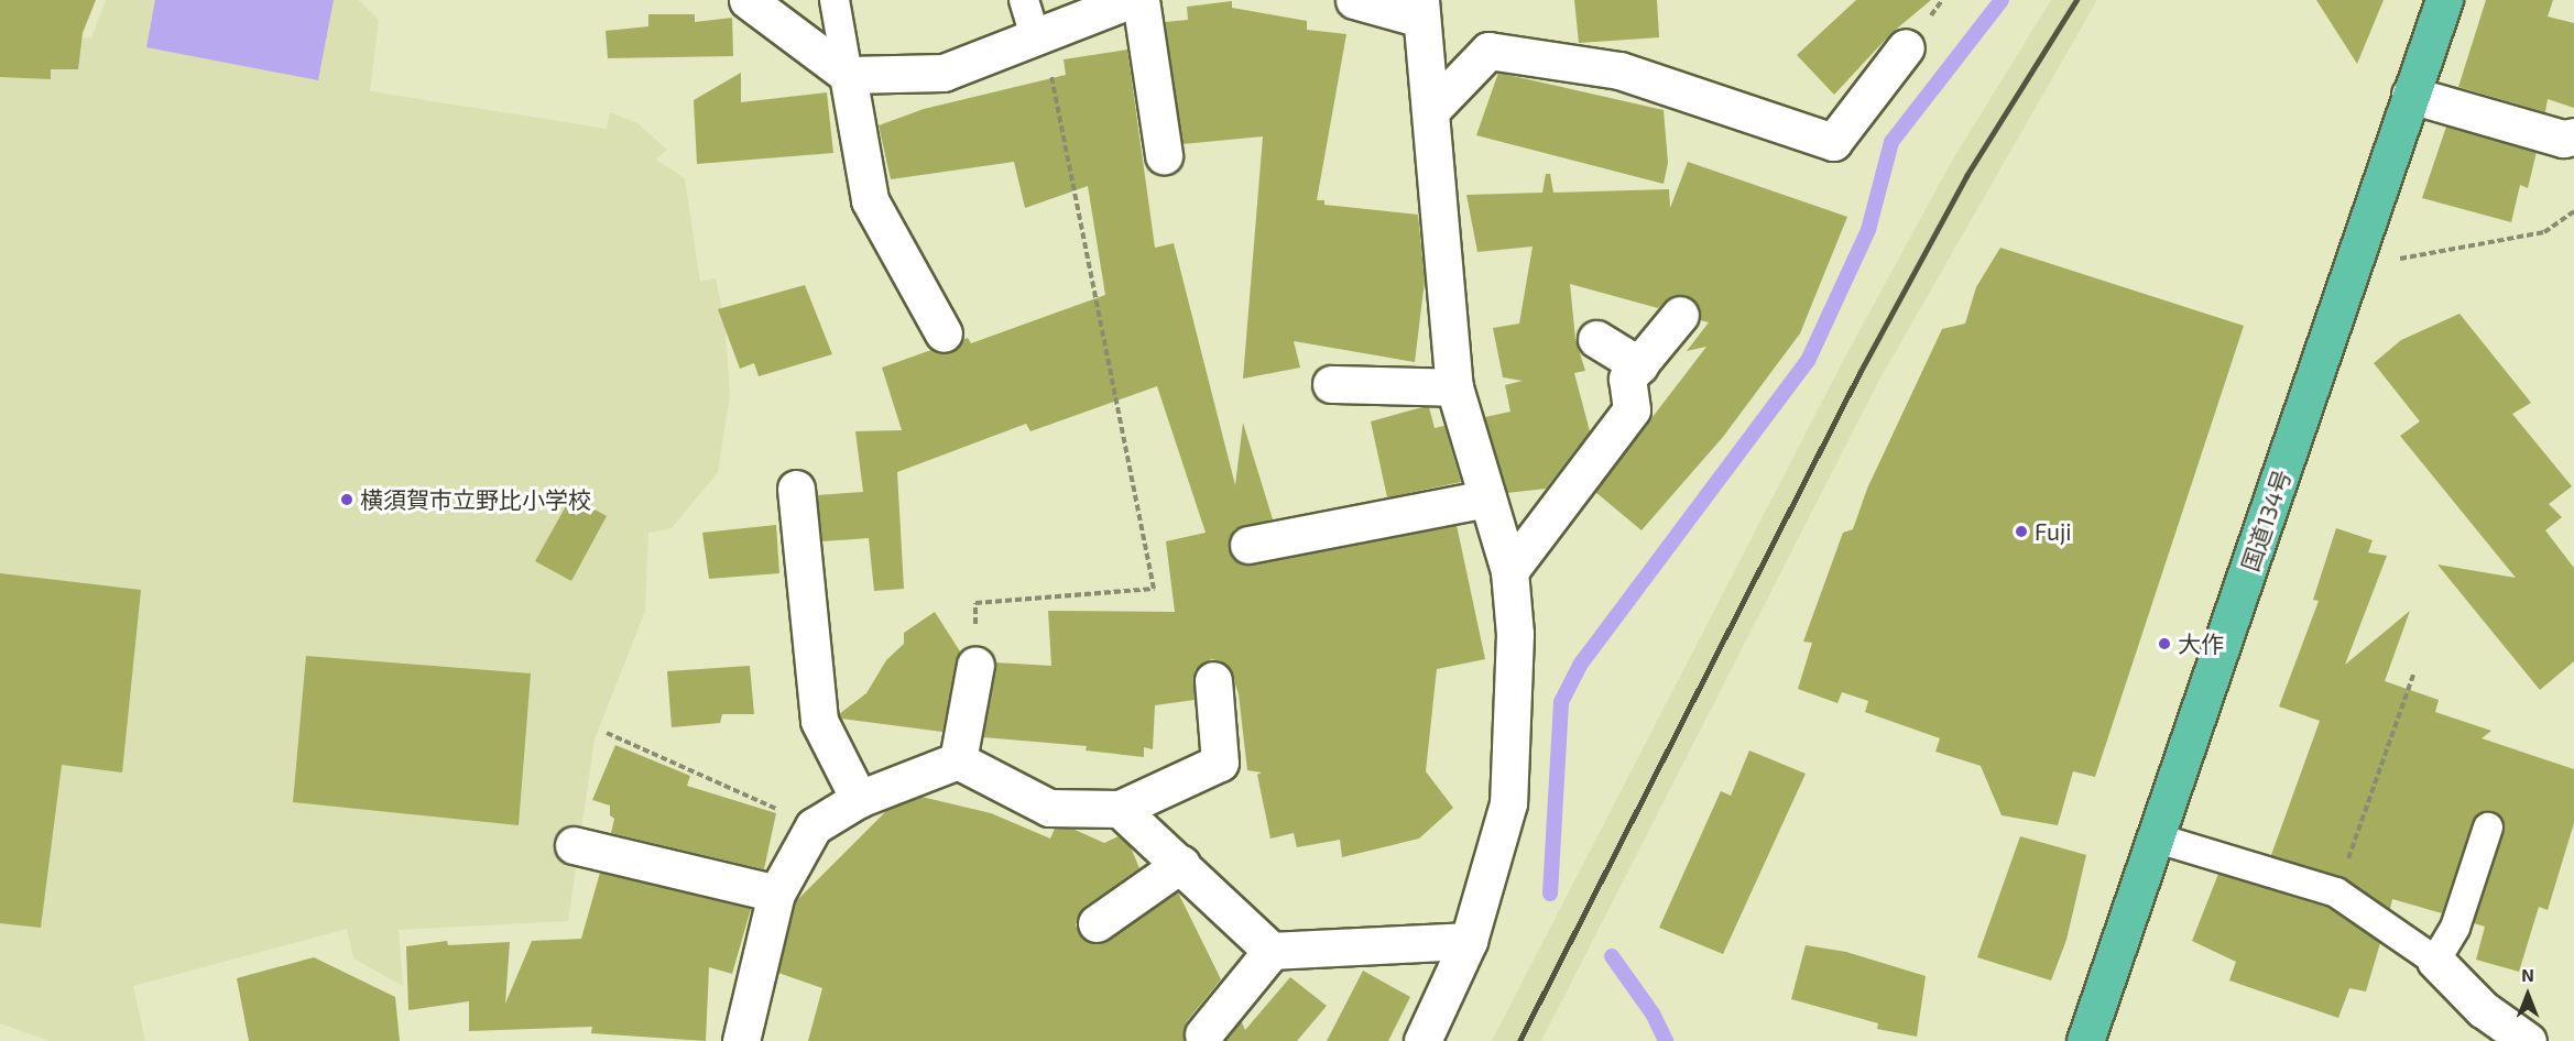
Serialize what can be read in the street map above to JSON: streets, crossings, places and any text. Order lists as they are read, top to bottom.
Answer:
{
  "streets": {
    "highway": ["国道134号"]
  },
  "places": ["横須賀市立野比小学校", "Fuji", "大作"],
  "north": "top"
}
